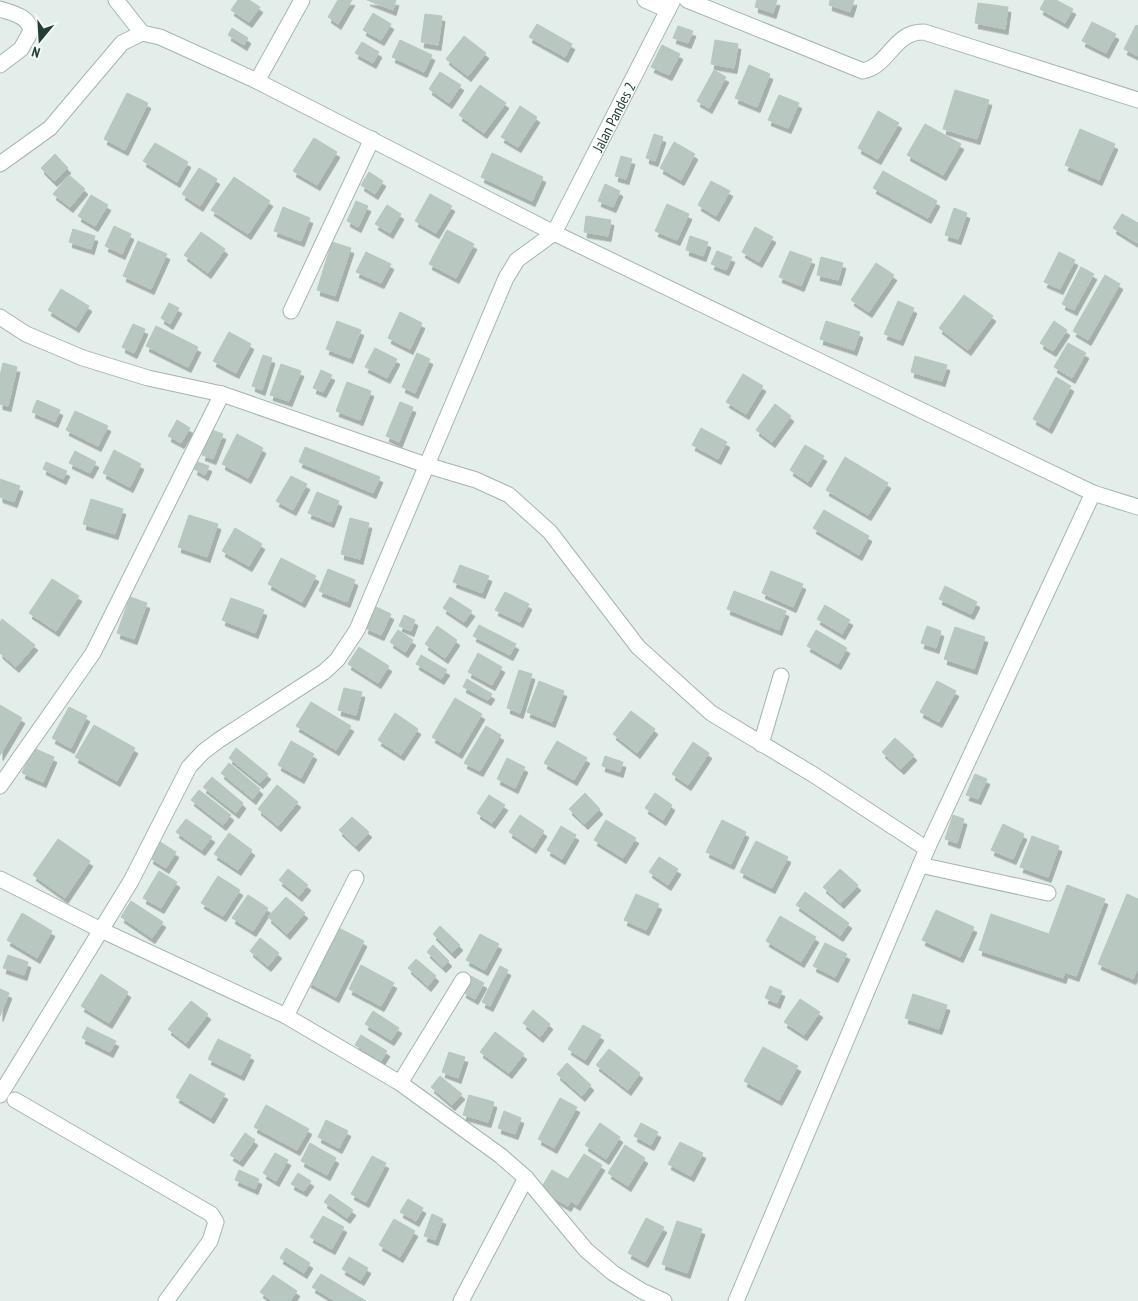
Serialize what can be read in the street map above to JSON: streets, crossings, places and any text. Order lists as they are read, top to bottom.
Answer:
{
  "streets": {
    "street": ["Jalan Pandes 2"]
  },
  "north": "bottom"
}
